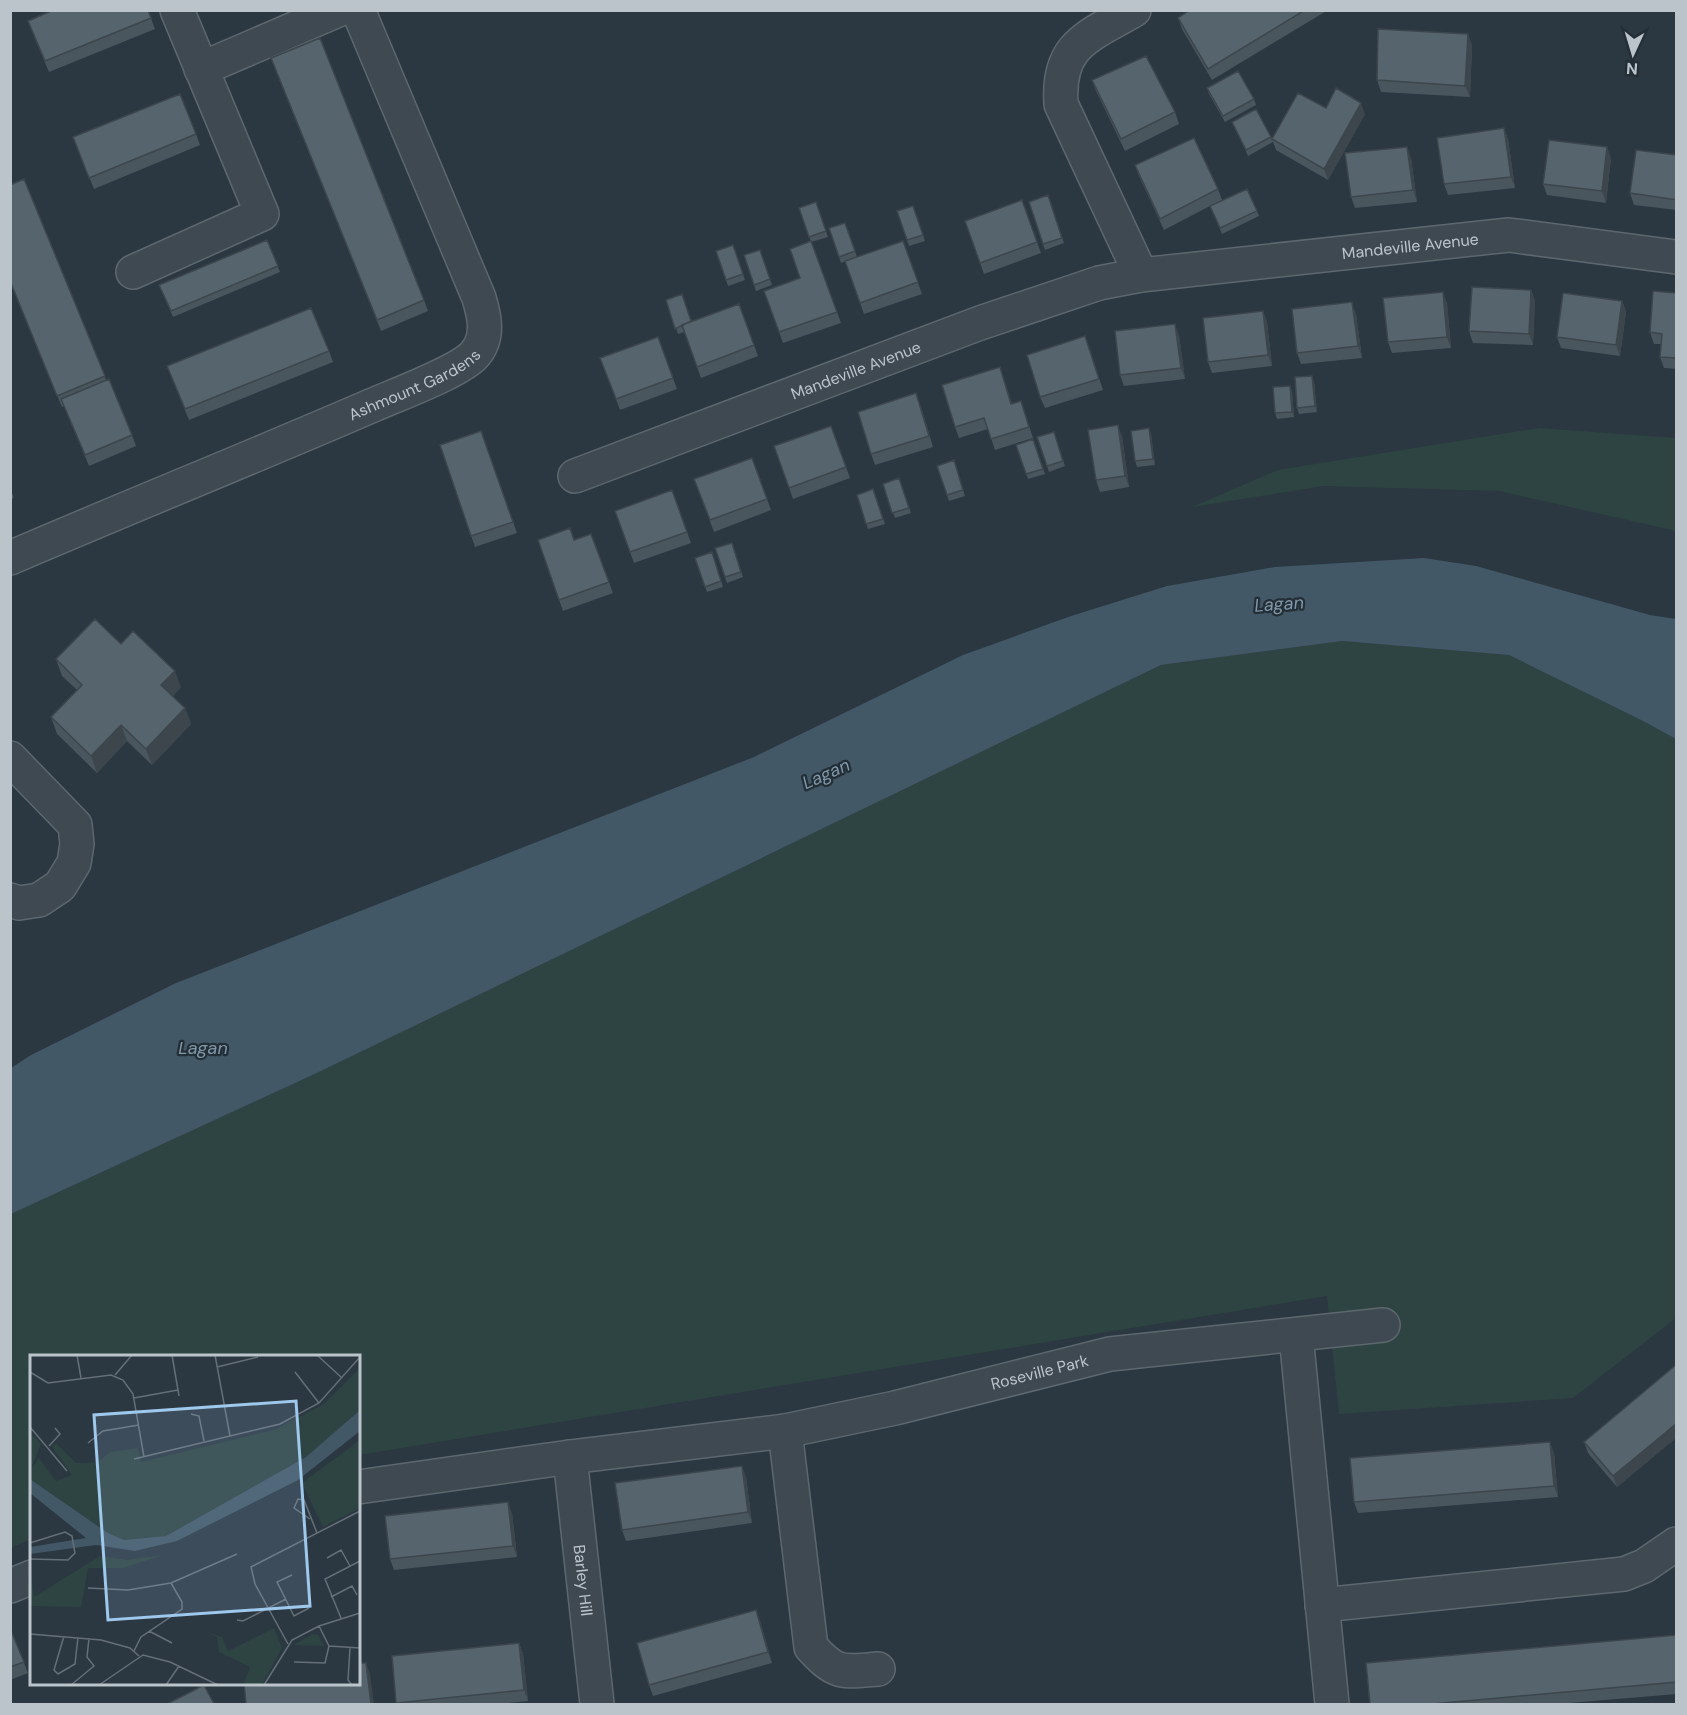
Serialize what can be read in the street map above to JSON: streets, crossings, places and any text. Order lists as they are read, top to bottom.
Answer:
{
  "streets": {
    "street": [
      "Mandeville Avenue",
      "Ashmount Gardens",
      "Roseville Park",
      "Barley Hill"
    ]
  },
  "water": ["Lagan"],
  "north": "bottom"
}
